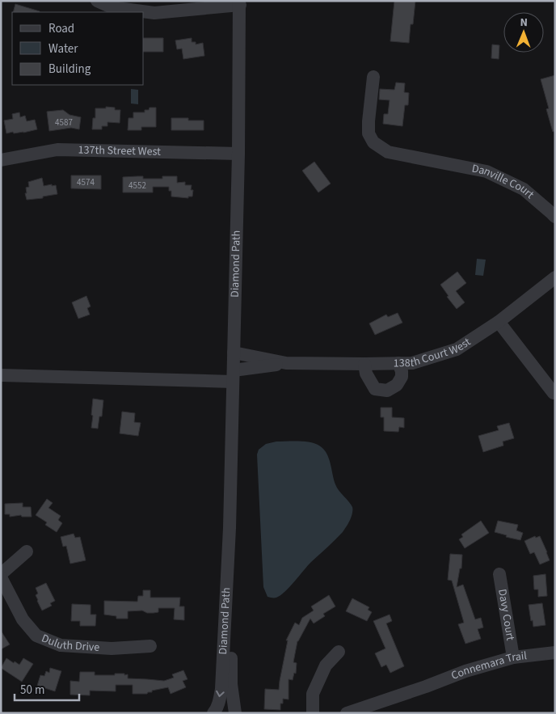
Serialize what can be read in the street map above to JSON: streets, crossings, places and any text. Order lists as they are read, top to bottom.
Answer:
{
  "streets": {
    "street": [
      "137th Street West",
      "Danville Court",
      "Diamond Path",
      "138th Court West",
      "Davy Court",
      "Duluth Drive",
      "Connemara Trail"
    ]
  },
  "crossings": [
    ["137th Street West", "Diamond Path"],
    ["Diamond Path", "138th Court West"],
    ["Davy Court", "Connemara Trail"]
  ],
  "house_numbers": ["4587", "4574", "4552"],
  "legend": ["Road", "Water", "Building"],
  "scale_bar": "50 m",
  "north": "top"
}
